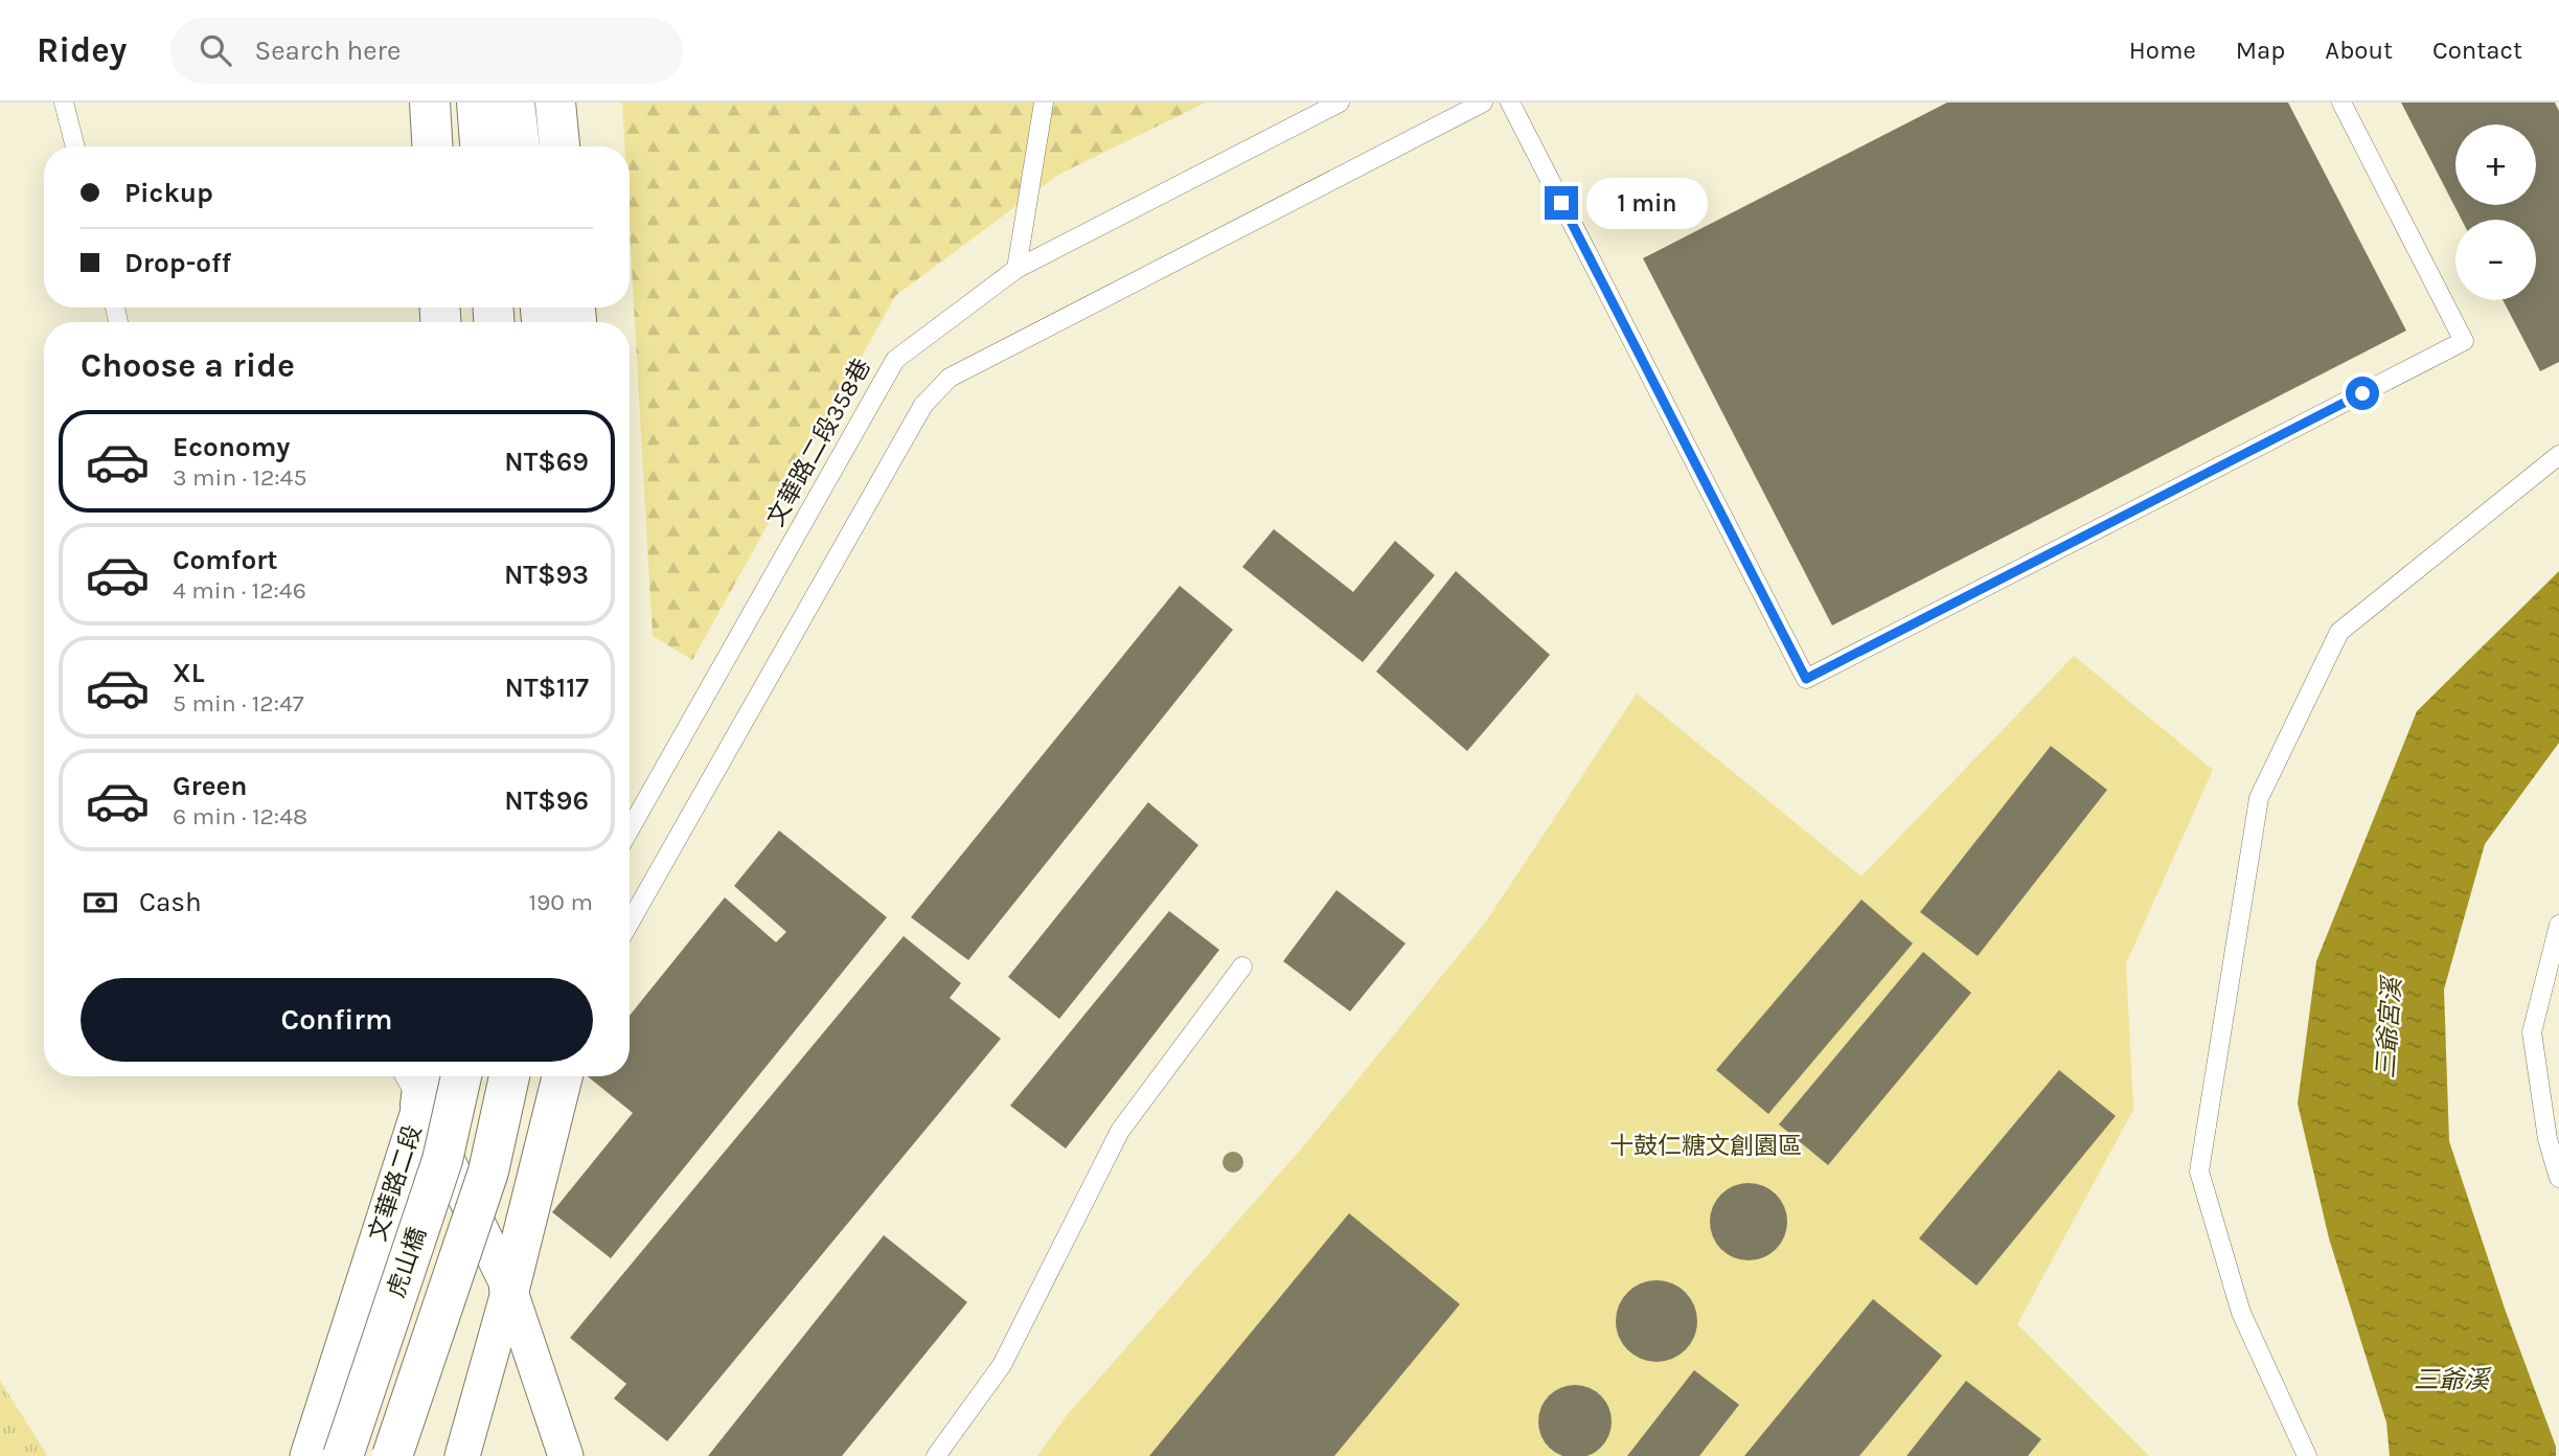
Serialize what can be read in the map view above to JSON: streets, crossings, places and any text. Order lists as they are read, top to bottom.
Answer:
{
  "streets": {
    "street": ["文華路二段", "虎山橋"],
    "lane": ["文華路二段358巷"]
  },
  "water": ["三爺宮溪", "三爺溪"],
  "parks": ["十鼓仁糖文創園區"],
  "page": {
    "header": "Ridey",
    "search": "Search here",
    "nav": [
      "Home",
      "Map",
      "About",
      "Contact"
    ],
    "map_buttons": ["+", "−"],
    "banner": ["Pickup", "Drop-off"],
    "bubble": "1 min",
    "heading": "Choose a ride",
    "list": [
      {
        "name": "Economy",
        "note": "3 min · 12:45",
        "value": "NT$69"
      },
      {
        "name": "Comfort",
        "note": "4 min · 12:46",
        "value": "NT$93"
      },
      {
        "name": "XL",
        "note": "5 min · 12:47",
        "value": "NT$117"
      },
      {
        "name": "Green",
        "note": "6 min · 12:48",
        "value": "NT$96"
      }
    ],
    "pay": ["Cash", "190 m"],
    "buttons": "Confirm"
  }
}
